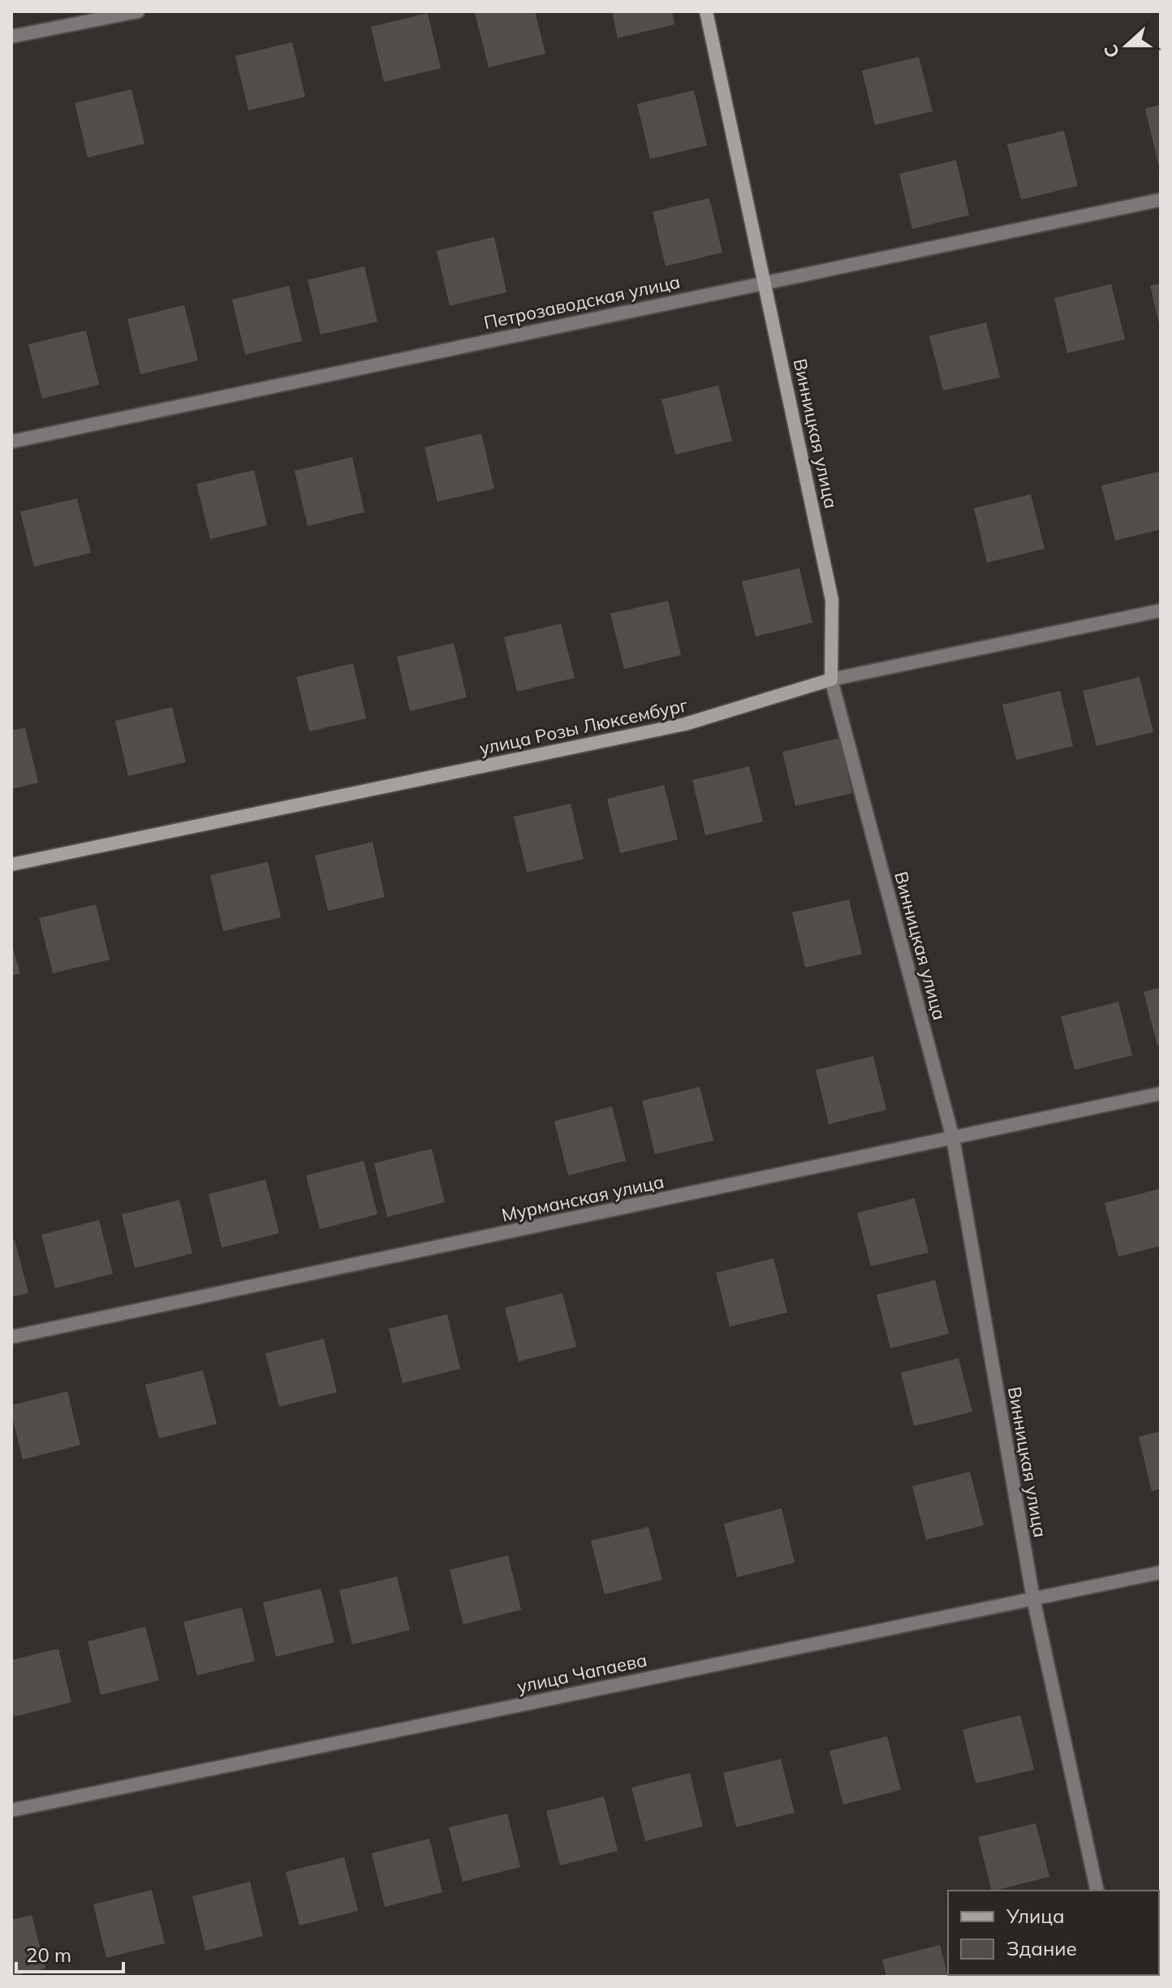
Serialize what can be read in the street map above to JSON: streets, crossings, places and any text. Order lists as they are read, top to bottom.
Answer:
{
  "streets": {
    "main road": ["Винницкая улица", "улица Розы Люксембург"],
    "street": ["Петрозаводская улица", "Мурманская улица", "улица Чапаева"]
  },
  "crossings": [
    ["Петрозаводская улица", "Винницкая улица"],
    ["Винницкая улица", "улица Розы Люксембург"],
    ["Винницкая улица", "Мурманская улица"],
    ["Винницкая улица", "улица Чапаева"]
  ],
  "legend": ["Улица", "Здание"],
  "scale_bar": "20 m",
  "north": "left"
}
